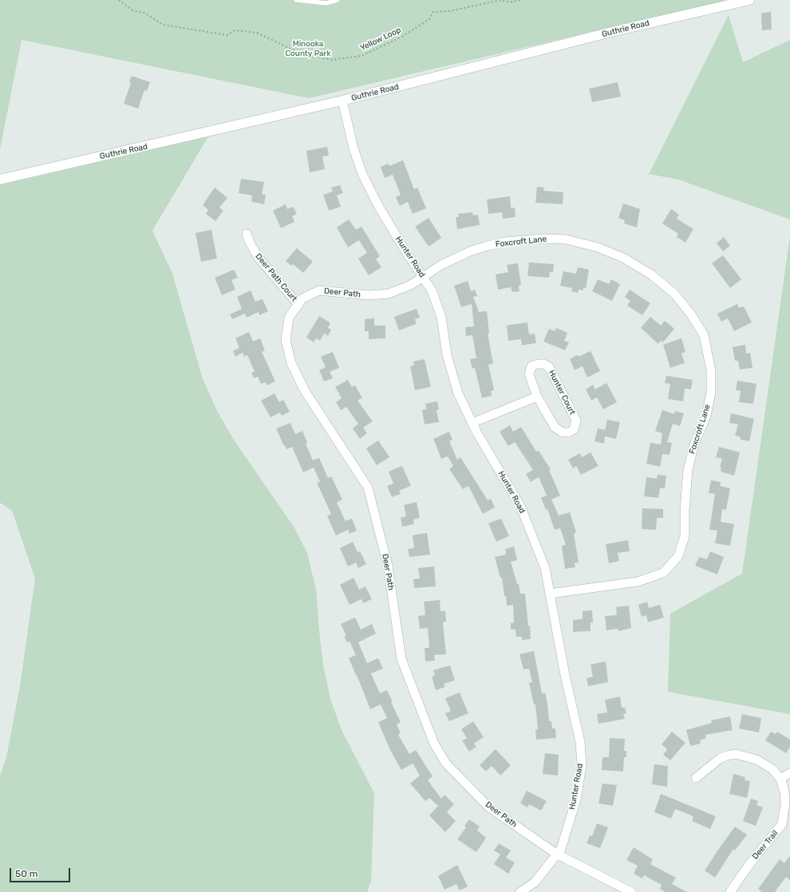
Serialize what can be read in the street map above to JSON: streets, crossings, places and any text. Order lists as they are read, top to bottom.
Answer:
{
  "streets": {
    "street": [
      "Guthrie Road",
      "Foxcroft Lane",
      "Hunter Road",
      "Deer Path Court",
      "Deer Path",
      "Hunter Court",
      "Deer Trail"
    ],
    "path": ["Yellow Loop"]
  },
  "crossings": [
    ["Guthrie Road", "Hunter Road"],
    ["Foxcroft Lane", "Hunter Road"],
    ["Foxcroft Lane", "Deer Path"],
    ["Hunter Road", "Deer Path"],
    ["Deer Path Court", "Deer Path"]
  ],
  "parks": ["Minooka County Park"],
  "scale_bar": "50 m"
}
